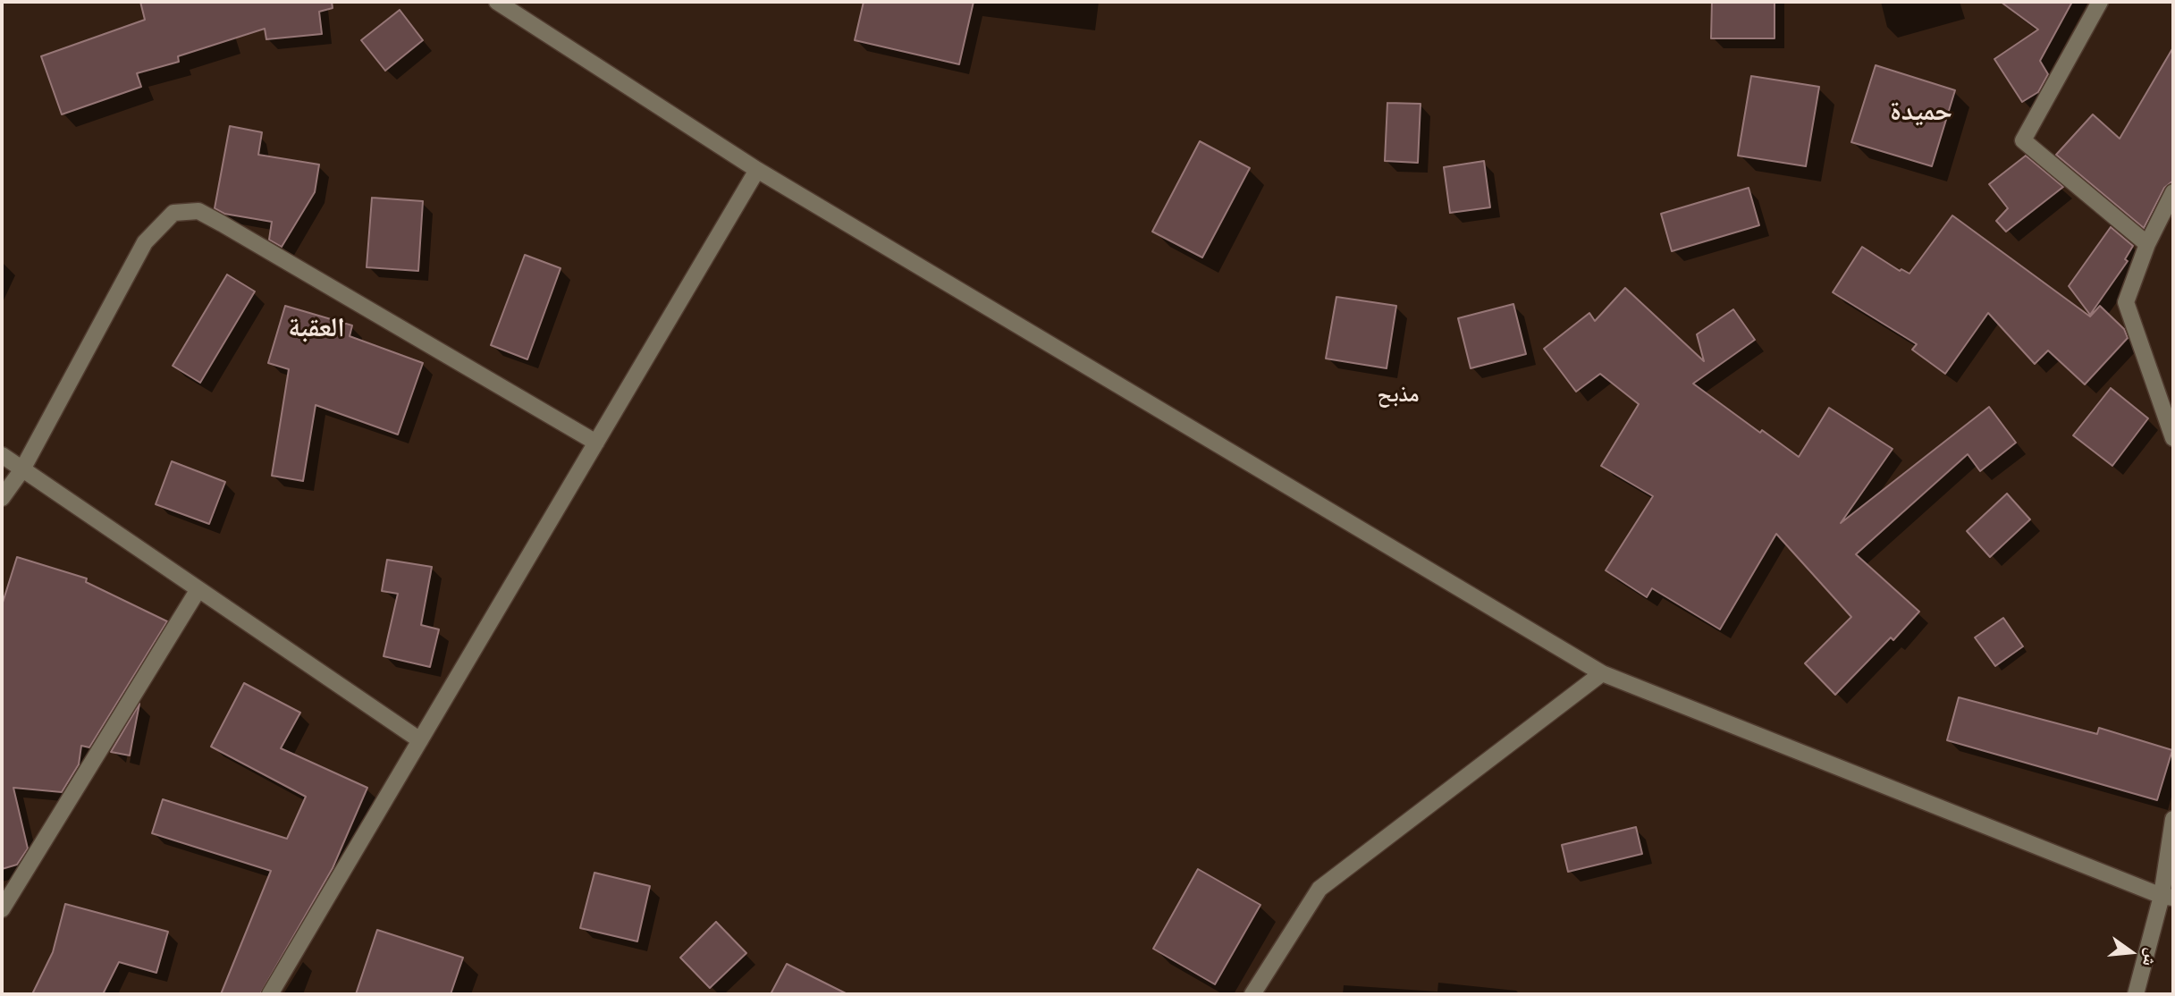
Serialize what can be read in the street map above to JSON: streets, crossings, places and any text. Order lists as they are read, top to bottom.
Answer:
{
  "districts": ["حميدة", "العقبة", "مذبح"],
  "north": "right"
}
